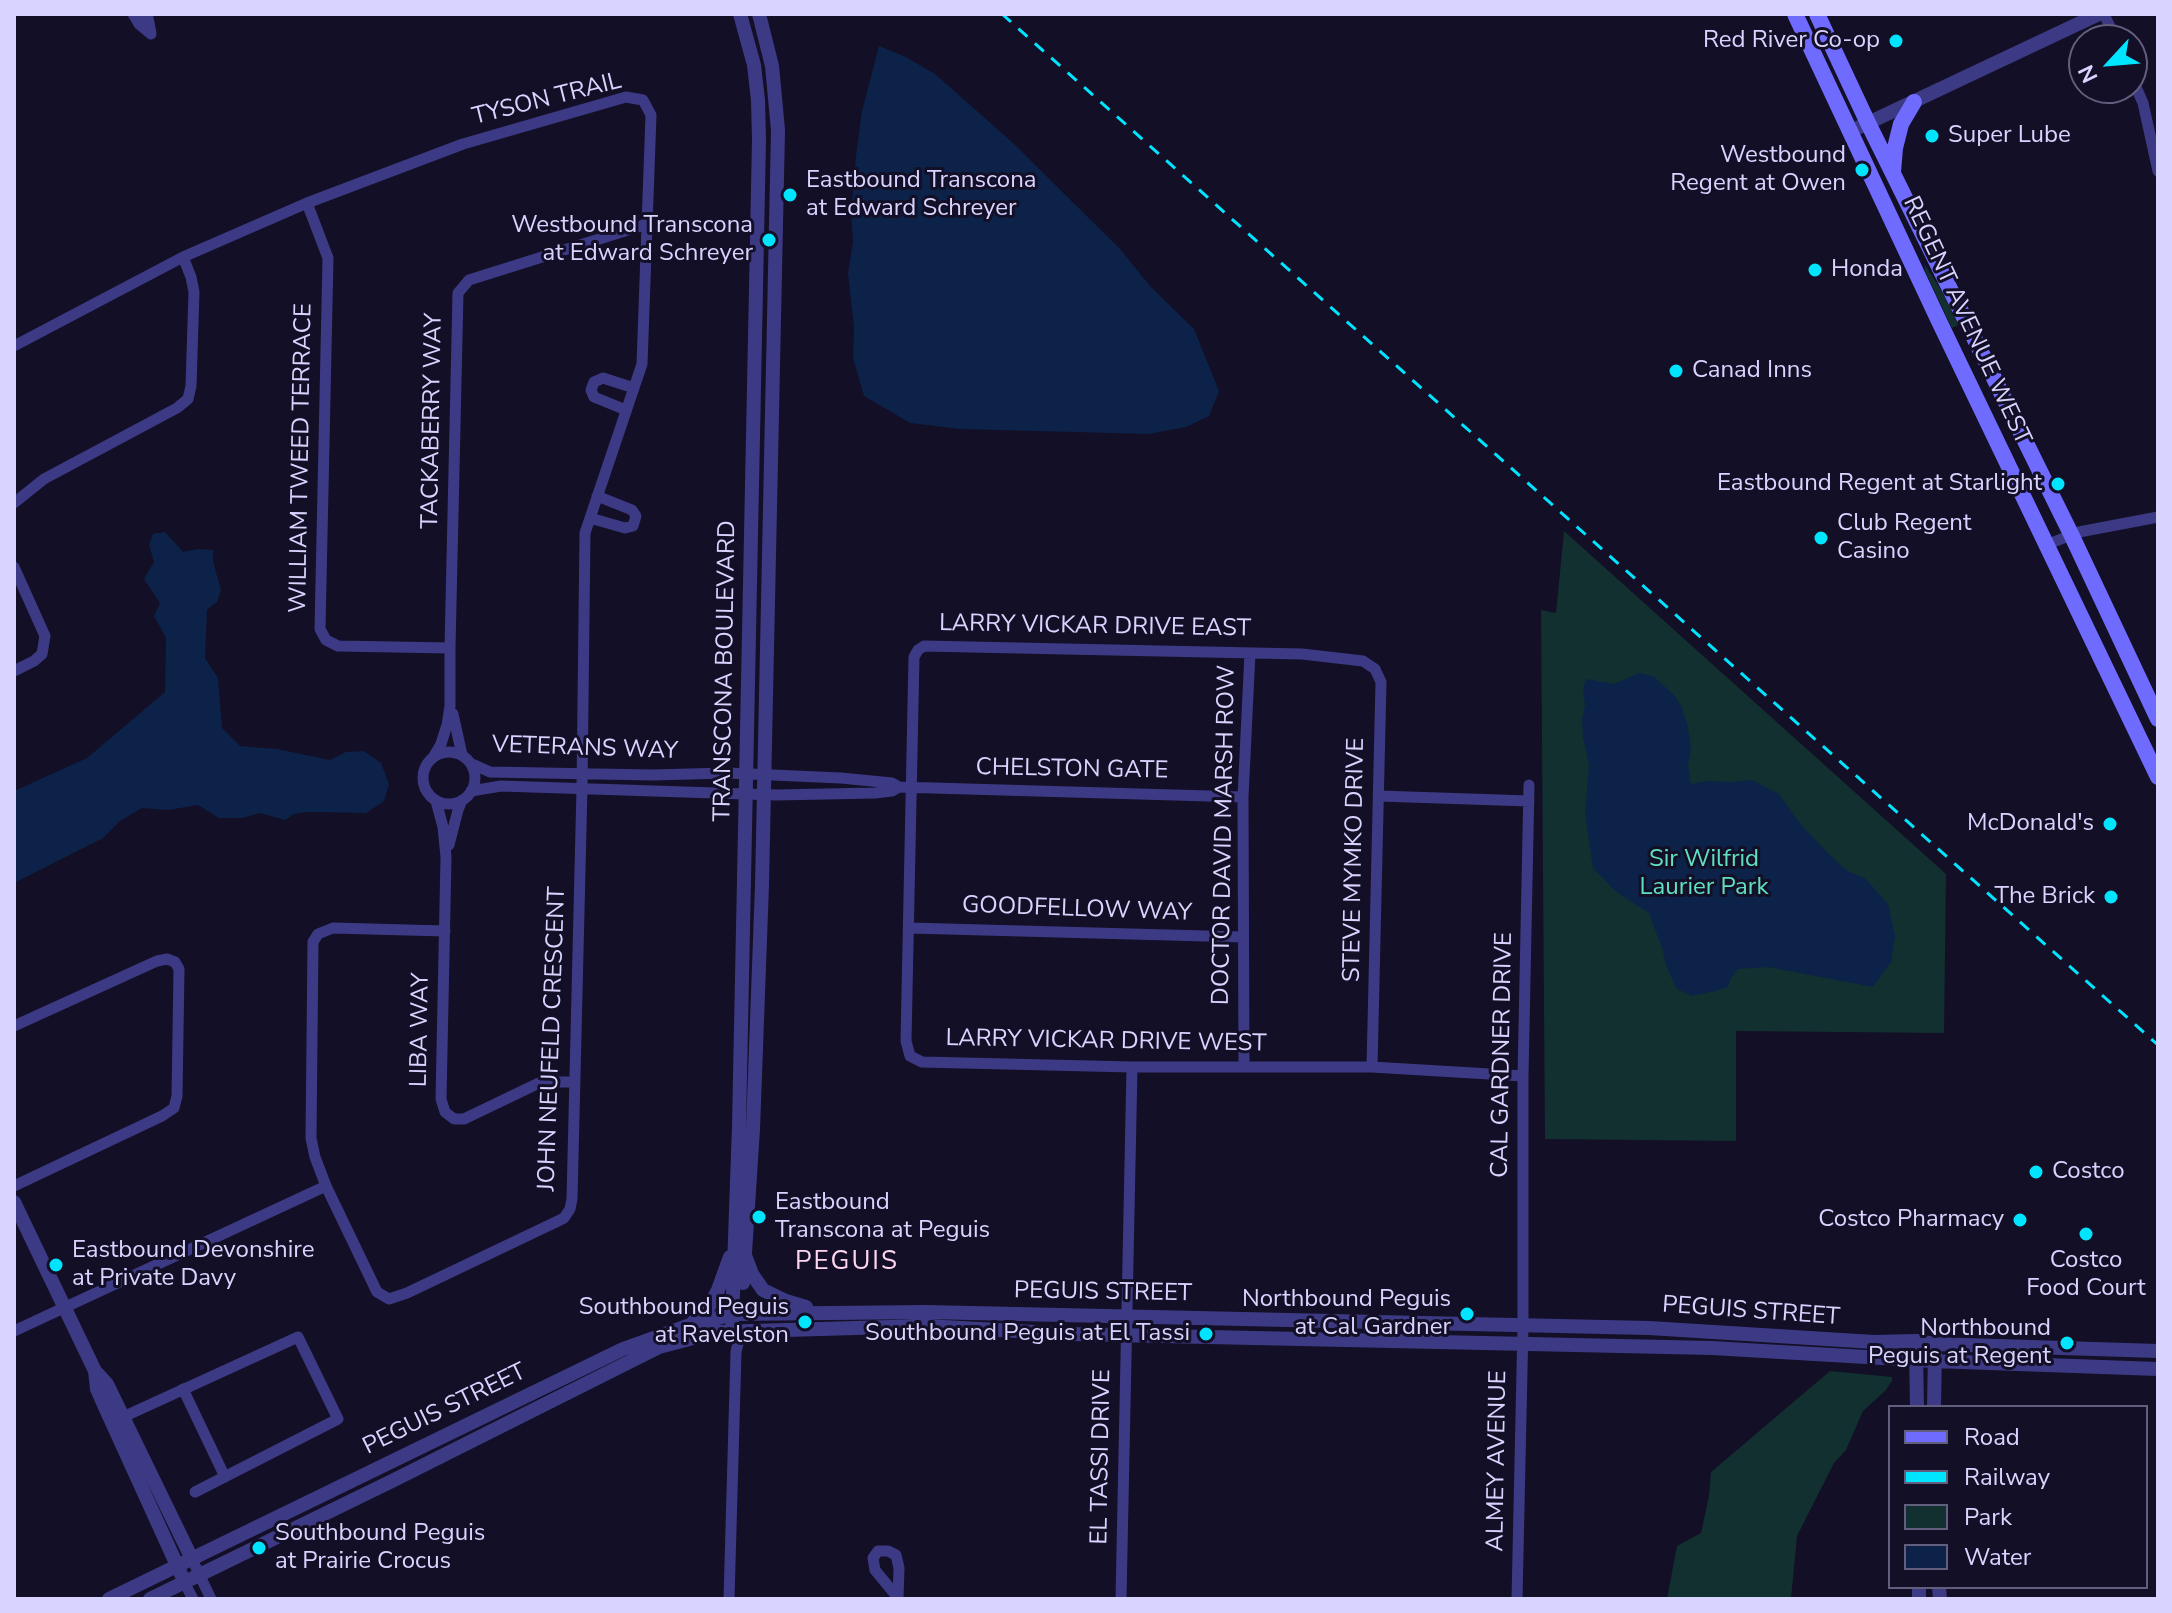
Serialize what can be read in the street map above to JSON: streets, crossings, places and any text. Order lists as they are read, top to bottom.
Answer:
{
  "streets": {
    "main road": ["REGENT AVENUE WEST"],
    "street": [
      "TYSON TRAIL",
      "TACKABERRY WAY",
      "WILLIAM TWEED TERRACE",
      "LARRY VICKAR DRIVE EAST",
      "TRANSCONA BOULEVARD",
      "VETERANS WAY",
      "CHELSTON GATE",
      "DOCTOR DAVID MARSH ROW",
      "STEVE MYMKO DRIVE",
      "GOODFELLOW WAY",
      "LIBA WAY",
      "JOHN NEUFELD CRESCENT",
      "LARRY VICKAR DRIVE WEST",
      "CAL GARDNER DRIVE",
      "PEGUIS STREET",
      "EL TASSI DRIVE",
      "ALMEY AVENUE"
    ]
  },
  "crossings": [
    ["TYSON TRAIL", "TACKABERRY WAY"],
    ["TYSON TRAIL", "WILLIAM TWEED TERRACE"],
    ["TYSON TRAIL", "VETERANS WAY"],
    ["TYSON TRAIL", "JOHN NEUFELD CRESCENT"],
    ["TACKABERRY WAY", "WILLIAM TWEED TERRACE"],
    ["LARRY VICKAR DRIVE EAST", "CHELSTON GATE"],
    ["LARRY VICKAR DRIVE EAST", "DOCTOR DAVID MARSH ROW"],
    ["LARRY VICKAR DRIVE EAST", "STEVE MYMKO DRIVE"],
    ["LARRY VICKAR DRIVE EAST", "LARRY VICKAR DRIVE WEST"],
    ["TRANSCONA BOULEVARD", "VETERANS WAY"],
    ["TRANSCONA BOULEVARD", "CHELSTON GATE"],
    ["TRANSCONA BOULEVARD", "PEGUIS STREET"],
    ["VETERANS WAY", "CHELSTON GATE"],
    ["VETERANS WAY", "LIBA WAY"],
    ["VETERANS WAY", "JOHN NEUFELD CRESCENT"],
    ["CHELSTON GATE", "DOCTOR DAVID MARSH ROW"],
    ["CHELSTON GATE", "LARRY VICKAR DRIVE WEST"],
    ["DOCTOR DAVID MARSH ROW", "GOODFELLOW WAY"],
    ["DOCTOR DAVID MARSH ROW", "LARRY VICKAR DRIVE WEST"],
    ["STEVE MYMKO DRIVE", "LARRY VICKAR DRIVE WEST"],
    ["GOODFELLOW WAY", "LARRY VICKAR DRIVE WEST"],
    ["LIBA WAY", "JOHN NEUFELD CRESCENT"],
    ["LARRY VICKAR DRIVE WEST", "CAL GARDNER DRIVE"],
    ["LARRY VICKAR DRIVE WEST", "EL TASSI DRIVE"],
    ["CAL GARDNER DRIVE", "PEGUIS STREET"],
    ["CAL GARDNER DRIVE", "ALMEY AVENUE"],
    ["PEGUIS STREET", "EL TASSI DRIVE"],
    ["PEGUIS STREET", "ALMEY AVENUE"]
  ],
  "districts": ["PEGUIS"],
  "parks": ["Sir Wilfrid Laurier Park"],
  "places": [
    "Red River Co-op",
    "Super Lube",
    "Westbound Regent at Owen",
    "Eastbound Transcona at Edward Schreyer",
    "Westbound Transcona at Edward Schreyer",
    "Honda",
    "Canad Inns",
    "Eastbound Regent at Starlight",
    "Club Regent Casino",
    "McDonald's",
    "The Brick",
    "Costco",
    "Eastbound Transcona at Peguis",
    "Costco Pharmacy",
    "Costco Food Court",
    "Eastbound Devonshire at Private Davy",
    "Northbound Peguis at Cal Gardner",
    "Southbound Peguis at Ravelston",
    "Southbound Peguis at El Tassi",
    "Northbound Peguis at Regent",
    "Southbound Peguis at Prairie Crocus"
  ],
  "legend": [
    "Road",
    "Railway",
    "Park",
    "Water"
  ],
  "north": "bottom left"
}
